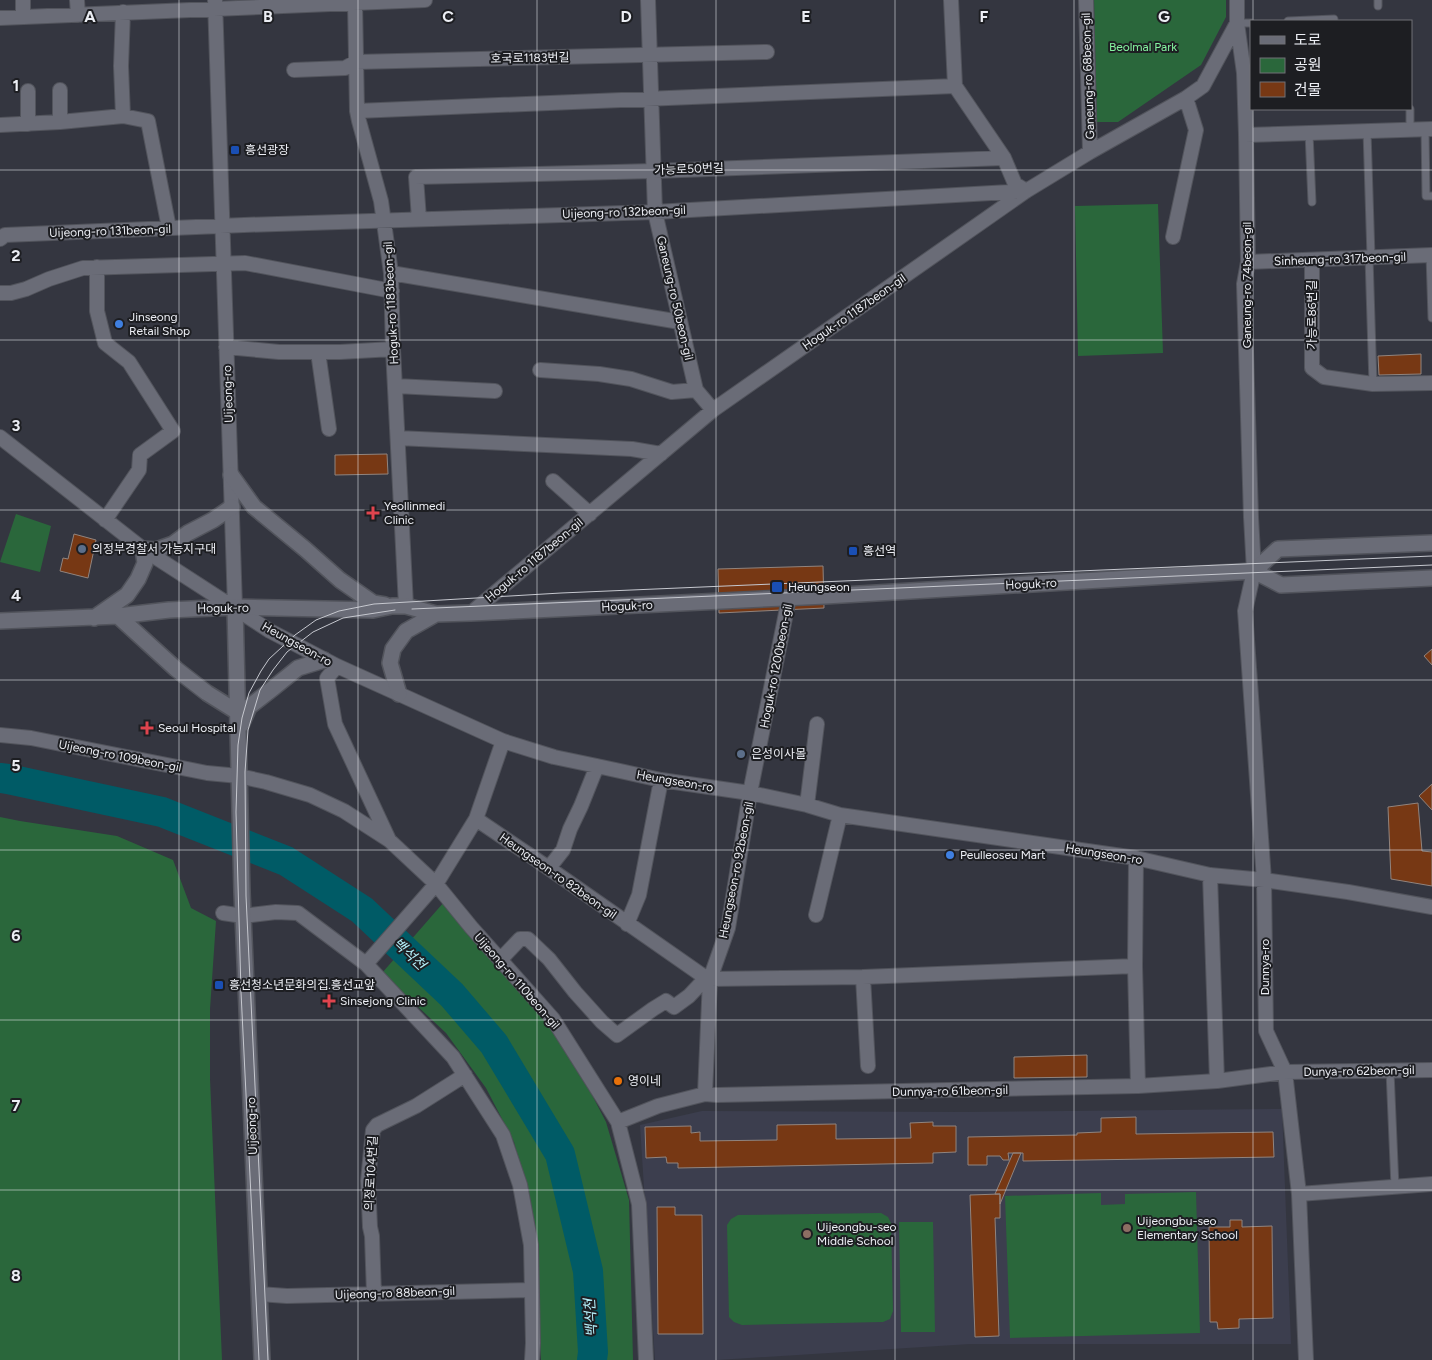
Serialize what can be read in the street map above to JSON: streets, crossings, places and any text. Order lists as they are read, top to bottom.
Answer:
{
  "streets": {
    "street": [
      "호국로1183번길",
      "Ganeung-ro 68beon-gil",
      "가능로50번길",
      "Uijeong-ro 132beon-gil",
      "Uijeong-ro 131beon-gil",
      "Sinheung-ro 317beon-gil",
      "Ganeung-ro 74beon-gil",
      "Ganeung-ro 50beon-gil",
      "Hoguk-ro 1183beon-gil",
      "Hoguk-ro 1187beon-gil",
      "가능로86번길",
      "Uijeong-ro",
      "Hoguk-ro",
      "Heungseon-ro",
      "Hoguk-ro 1200beon-gil",
      "Uijeong-ro 109beon-gil",
      "Heungseon-ro 92beon-gil",
      "Heungseon-ro 82beon-gil",
      "Dunnya-ro",
      "Uijeong-ro 110beon-gil",
      "Dunya-ro 62beon-gil",
      "Dunnya-ro 61beon-gil",
      "의정로104번길",
      "Uijeong-ro 88beon-gil"
    ]
  },
  "crossings": [
    ["호국로1183번길", "Ganeung-ro 50beon-gil"],
    ["호국로1183번길", "Hoguk-ro 1183beon-gil"],
    ["Ganeung-ro 68beon-gil", "Hoguk-ro 1187beon-gil"],
    ["가능로50번길", "Uijeong-ro 132beon-gil"],
    ["가능로50번길", "Ganeung-ro 50beon-gil"],
    ["Uijeong-ro 132beon-gil", "Uijeong-ro 131beon-gil"],
    ["Uijeong-ro 132beon-gil", "Ganeung-ro 50beon-gil"],
    ["Uijeong-ro 132beon-gil", "Hoguk-ro 1183beon-gil"],
    ["Uijeong-ro 132beon-gil", "Hoguk-ro 1187beon-gil"],
    ["Uijeong-ro 132beon-gil", "Uijeong-ro"],
    ["Uijeong-ro 131beon-gil", "Uijeong-ro"],
    ["Sinheung-ro 317beon-gil", "Ganeung-ro 74beon-gil"],
    ["Sinheung-ro 317beon-gil", "가능로86번길"],
    ["Ganeung-ro 74beon-gil", "Hoguk-ro 1187beon-gil"],
    ["Ganeung-ro 74beon-gil", "Hoguk-ro"],
    ["Ganeung-ro 74beon-gil", "Dunnya-ro"],
    ["Ganeung-ro 50beon-gil", "Hoguk-ro 1187beon-gil"],
    ["Hoguk-ro 1183beon-gil", "Hoguk-ro"],
    ["Hoguk-ro 1187beon-gil", "Hoguk-ro"],
    ["Uijeong-ro", "Hoguk-ro"],
    ["Uijeong-ro", "Heungseon-ro"],
    ["Uijeong-ro", "Uijeong-ro 109beon-gil"],
    ["Uijeong-ro", "Uijeong-ro 110beon-gil"],
    ["Uijeong-ro", "Uijeong-ro 88beon-gil"],
    ["Hoguk-ro", "Heungseon-ro"],
    ["Hoguk-ro", "Hoguk-ro 1200beon-gil"],
    ["Hoguk-ro", "Dunnya-ro"],
    ["Heungseon-ro", "Hoguk-ro 1200beon-gil"],
    ["Heungseon-ro", "Heungseon-ro 92beon-gil"],
    ["Heungseon-ro", "Dunnya-ro"],
    ["Hoguk-ro 1200beon-gil", "Heungseon-ro 92beon-gil"],
    ["Uijeong-ro 109beon-gil", "Uijeong-ro 110beon-gil"],
    ["Heungseon-ro 92beon-gil", "Heungseon-ro 82beon-gil"],
    ["Heungseon-ro 92beon-gil", "Dunnya-ro 61beon-gil"],
    ["Dunnya-ro", "Dunya-ro 62beon-gil"],
    ["Dunnya-ro", "Dunnya-ro 61beon-gil"],
    ["Uijeong-ro 110beon-gil", "Dunnya-ro 61beon-gil"],
    ["Dunya-ro 62beon-gil", "Dunnya-ro 61beon-gil"],
    ["의정로104번길", "Uijeong-ro 88beon-gil"]
  ],
  "water": ["백석천"],
  "parks": ["Beolmal Park"],
  "places": {
    "transit": [
      "흥선광장",
      "흥선역",
      "Heungseon",
      "흥선청소년문화의집.흥선교앞"
    ],
    "other": [
      "Jinseong Retail Shop",
      "의정부경찰서 가능지구대",
      "은성이사몰",
      "Peulleoseu Mart",
      "영이네",
      "Uijeongbu-seo Elementary School",
      "Uijeongbu-seo Middle School"
    ],
    "health": ["Yeollinmedi Clinic", "Seoul Hospital", "Sinsejong Clinic"]
  },
  "legend": ["도로", "공원", "건물"],
  "grid": {
    "columns": [
      "A",
      "B",
      "C",
      "D",
      "E",
      "F",
      "G"
    ],
    "rows": [
      "1",
      "2",
      "3",
      "4",
      "5",
      "6",
      "7",
      "8"
    ]
  }
}
